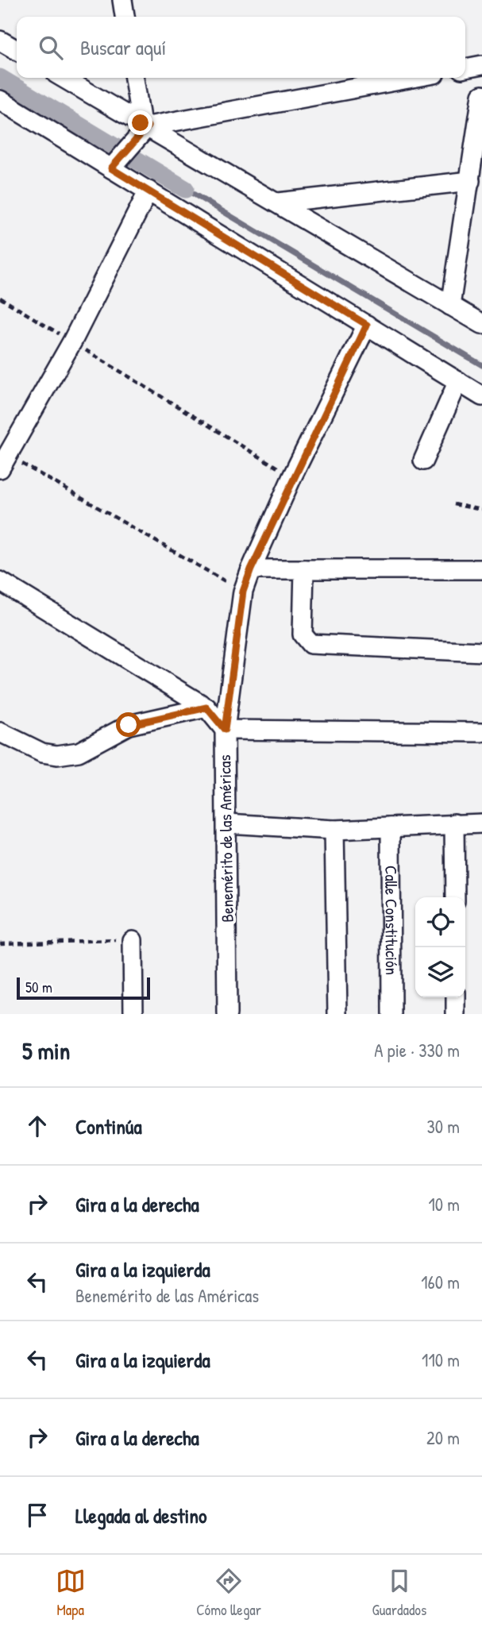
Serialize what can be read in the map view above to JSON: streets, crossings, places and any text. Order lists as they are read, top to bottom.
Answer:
{
  "streets": {
    "street": ["Benemérito de las Américas", "Calle Constitución"]
  },
  "scale_bar": "50 m",
  "page": {
    "search": "Buscar aquí",
    "scale": "50 m",
    "heading": ["5 min", "A pie · 330 m"],
    "list": [
      ["Continúa", "30 m"],
      ["Gira a la derecha", "10 m"],
      ["Gira a la izquierda", "Benemérito de las Américas", "160 m"],
      ["Gira a la izquierda", "110 m"],
      ["Gira a la derecha", "20 m"],
      "Llegada al destino"
    ],
    "nav": ["Mapa", "Cómo llegar", "Guardados"]
  }
}
